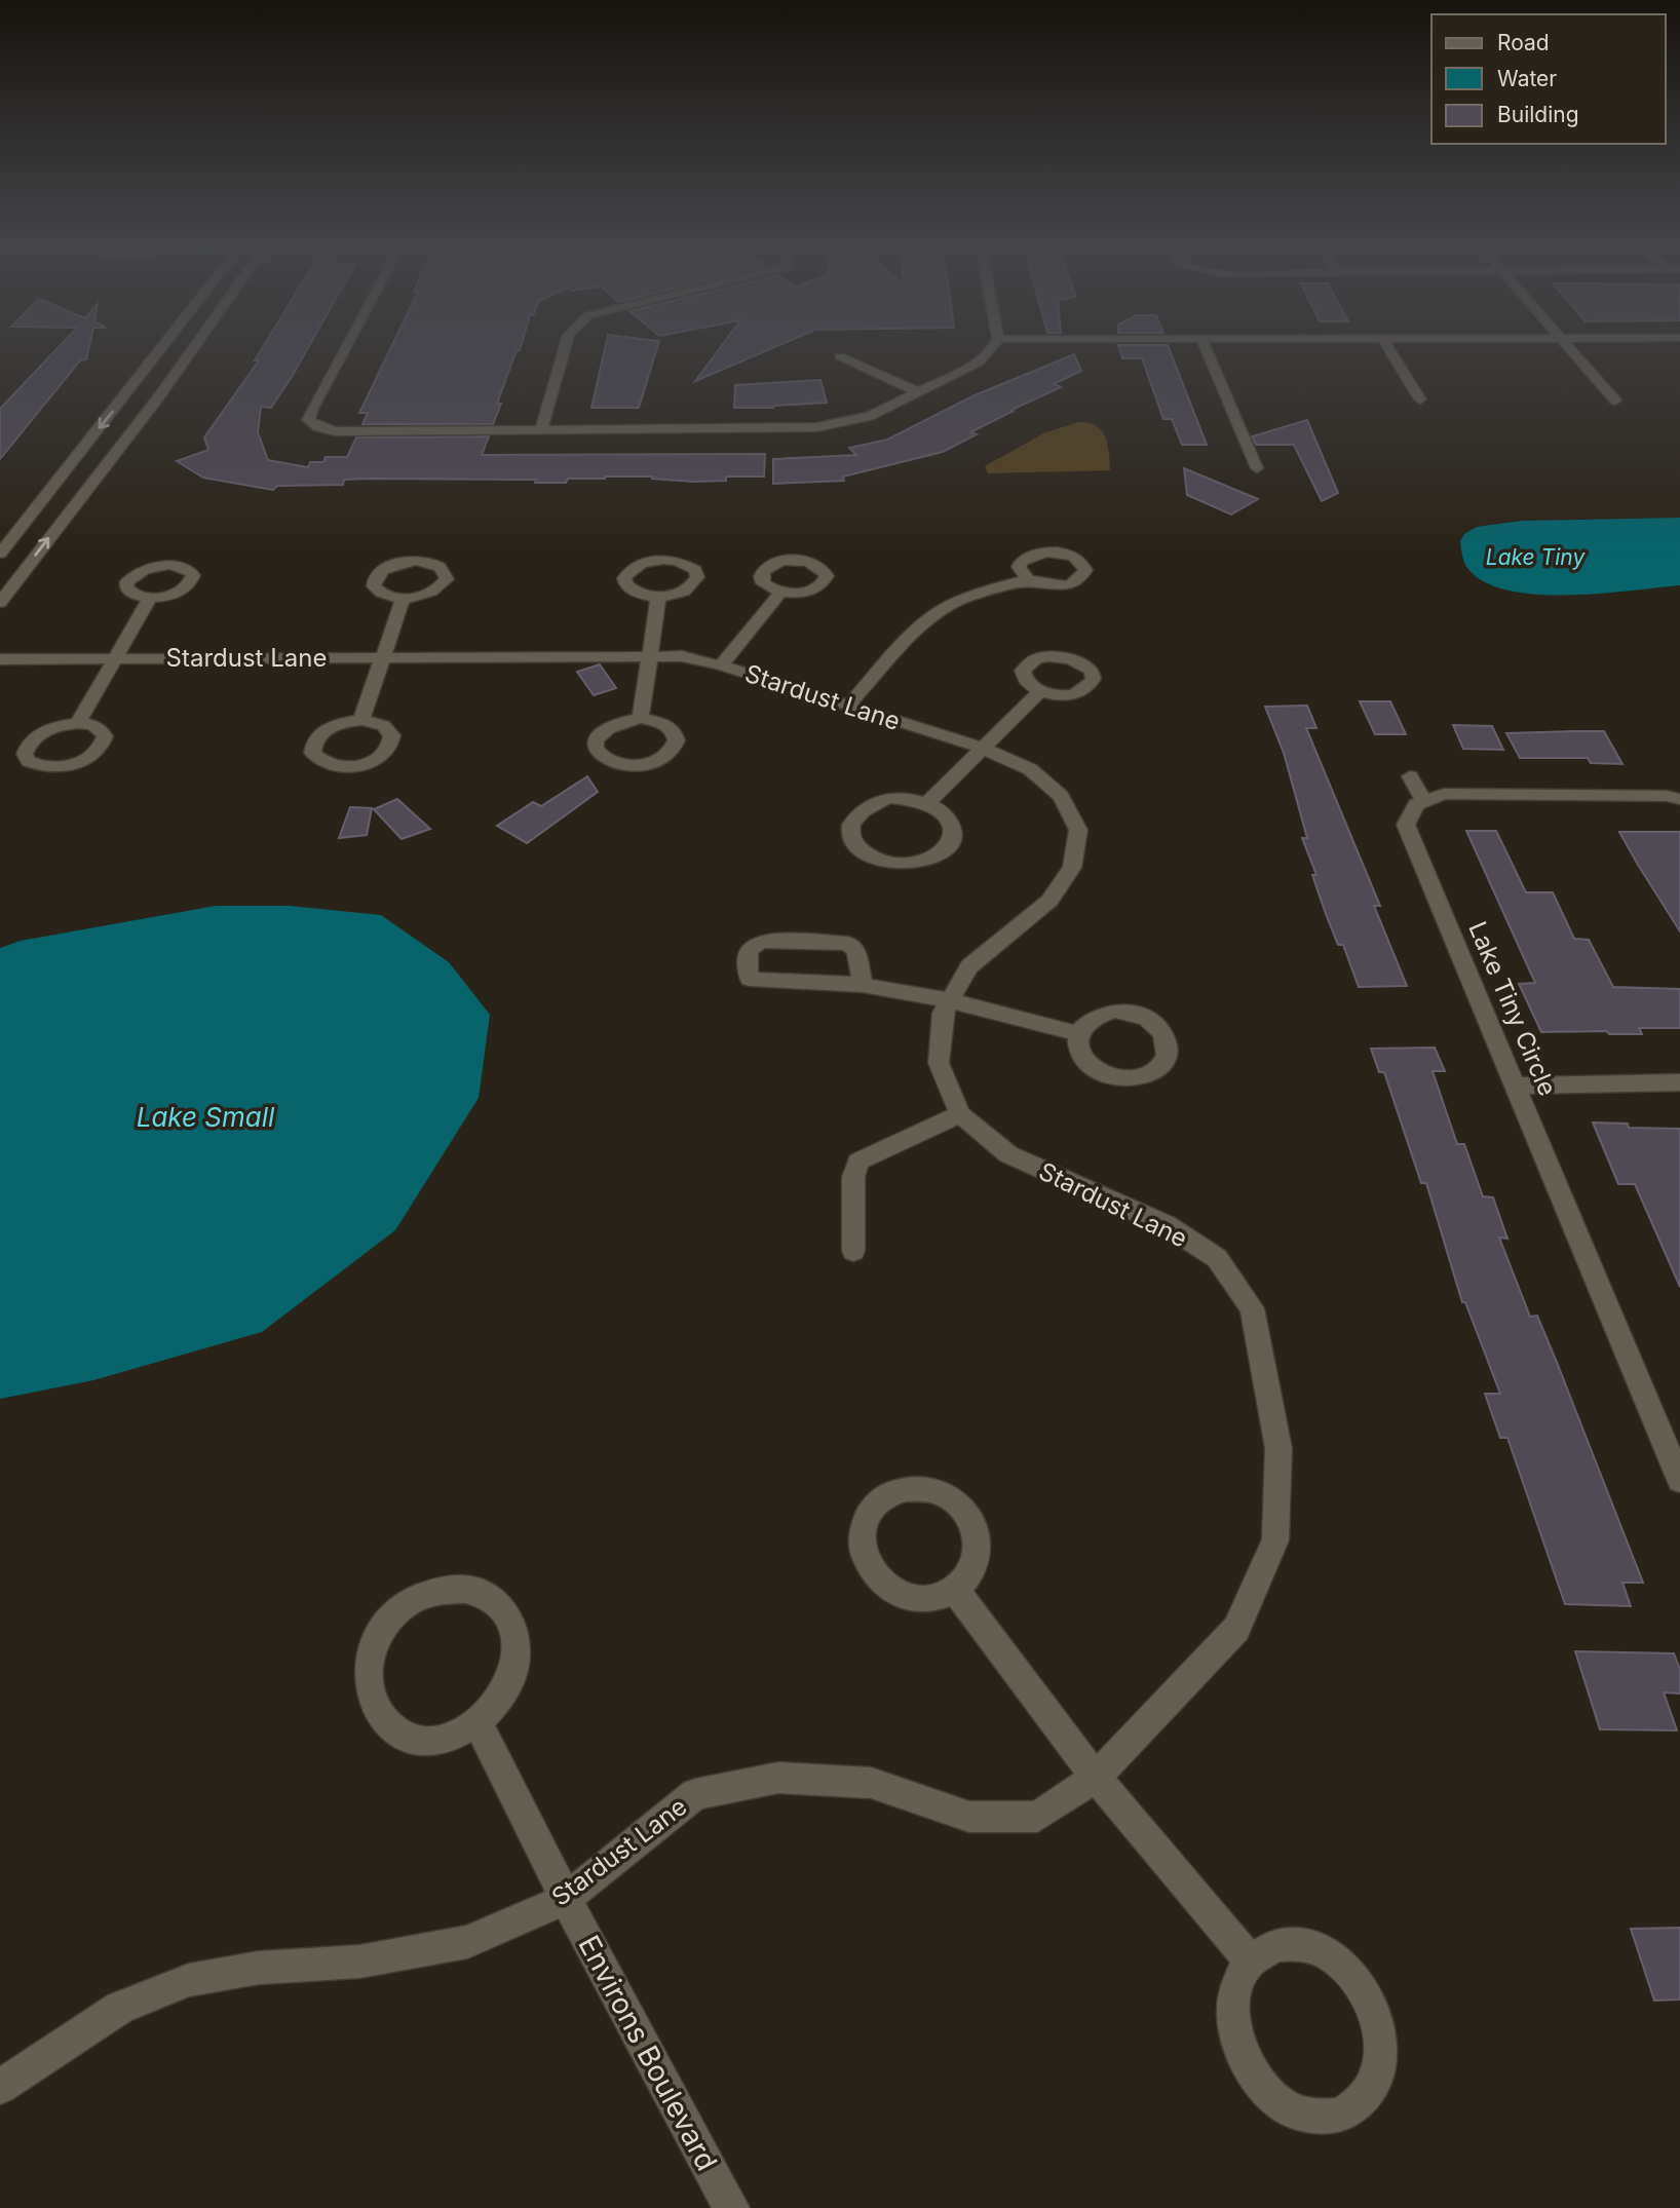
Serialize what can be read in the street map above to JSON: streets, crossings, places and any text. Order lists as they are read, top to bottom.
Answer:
{
  "streets": {
    "street": ["Stardust Lane", "Lake Tiny Circle", "Environs Boulevard"]
  },
  "crossings": [
    ["Stardust Lane", "Environs Boulevard"]
  ],
  "water": ["Lake Tiny", "Lake Small"],
  "legend": ["Road", "Water", "Building"]
}
